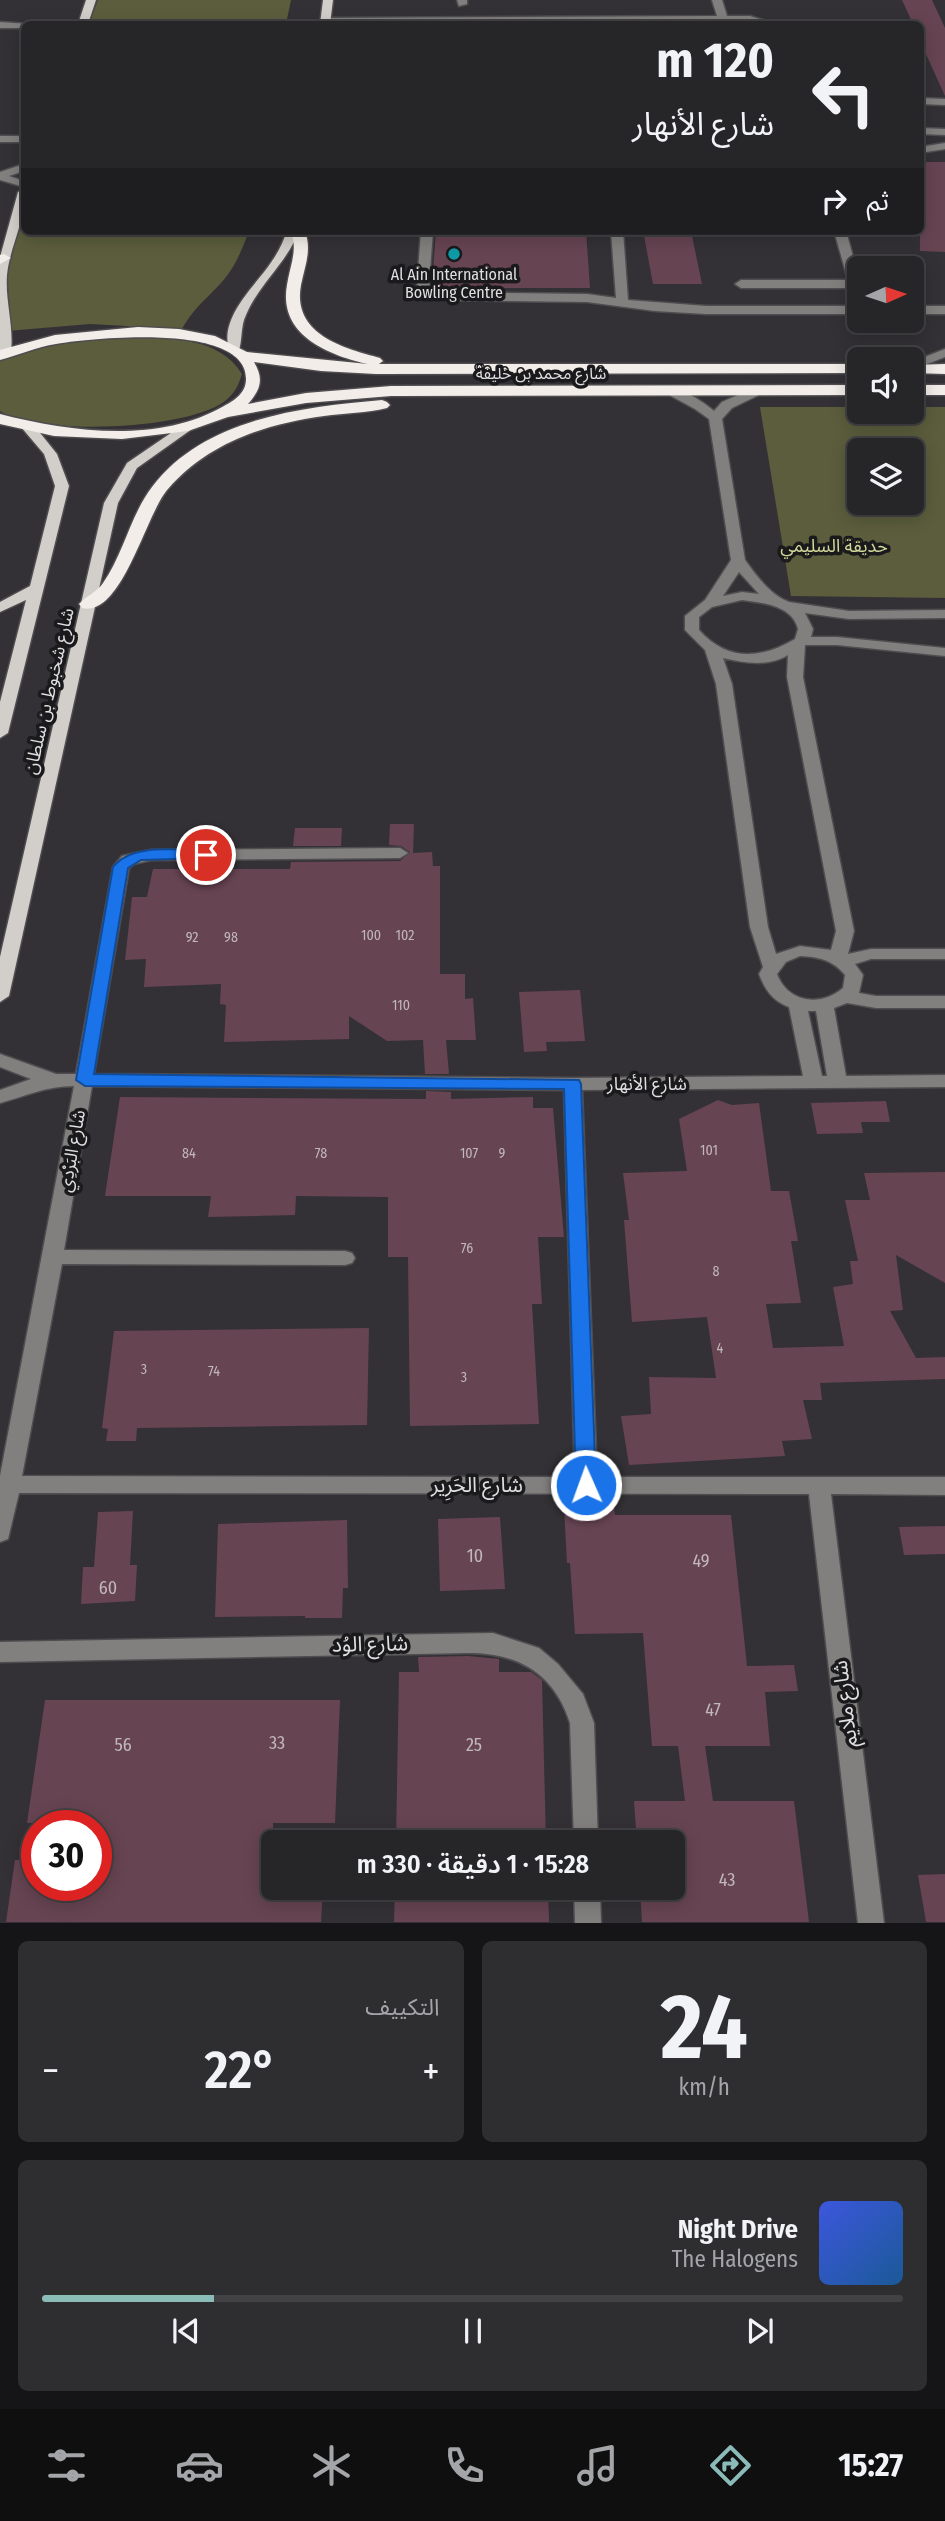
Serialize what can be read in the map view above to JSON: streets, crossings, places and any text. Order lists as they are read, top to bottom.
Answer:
{
  "streets": {
    "highway": ["شارع محمد بن خليفة"],
    "main road": ["شارع شخبوط بن سلطان"],
    "street": [
      "شارع الأنهار",
      "شارع البَرْدِي",
      "شارع الحَرِير",
      "شارع الوُد",
      "شارع ملايم"
    ]
  },
  "crossings": [
    ["شارع محمد بن خليفة", "شارع شخبوط بن سلطان"],
    ["شارع الأنهار", "شارع البَرْدِي"],
    ["شارع البَرْدِي", "شارع الحَرِير"],
    ["شارع الحَرِير", "شارع ملايم"]
  ],
  "parks": ["حديقة السليمي"],
  "places": ["Al Ain International Bowling Centre"],
  "house_numbers": [
    "100",
    "102",
    "92",
    "98",
    "110",
    "101",
    "84",
    "78",
    "107",
    "9",
    "76",
    "8",
    "4",
    "3",
    "74",
    "3",
    "10",
    "49",
    "60",
    "47",
    "33",
    "56",
    "25",
    "43"
  ],
  "north": "right",
  "page": {
    "turn": ["120 m", "شارع الأنهار"],
    "then": "ثم",
    "limit": "30",
    "trip": "15:28 · 1 دقيقة · 330 m",
    "tile": [
      ["24", "km/h"],
      "التكييف"
    ],
    "heat": ["−", "22°", "+"],
    "song": ["Night Drive", "The Halogens"],
    "tabs": "15:27"
  }
}
